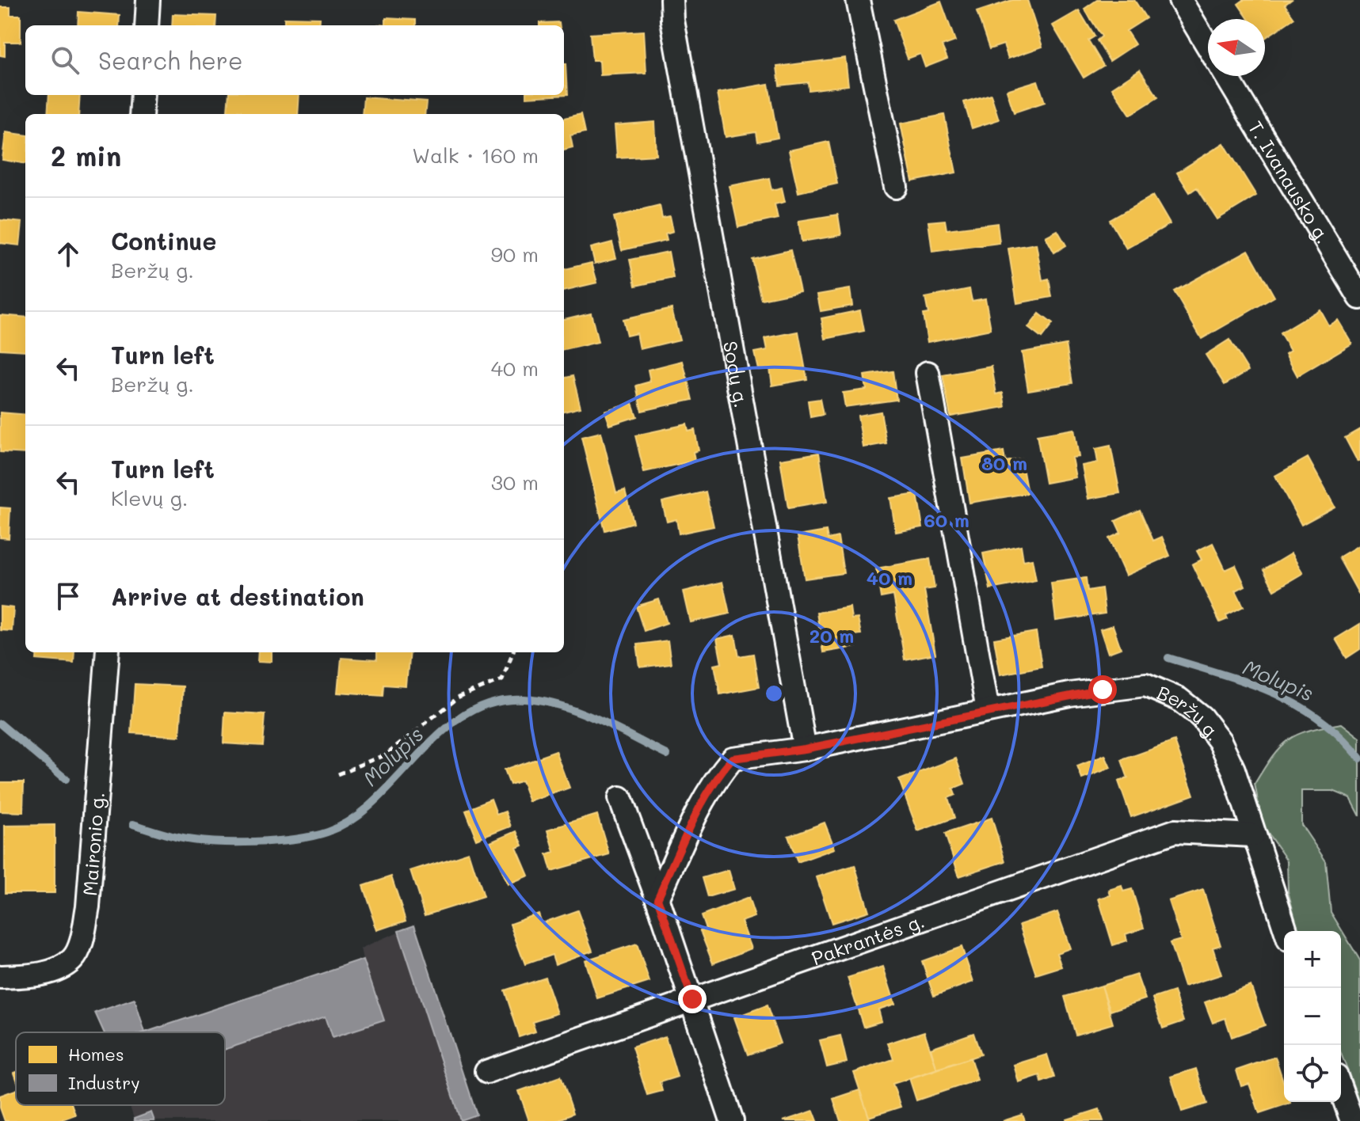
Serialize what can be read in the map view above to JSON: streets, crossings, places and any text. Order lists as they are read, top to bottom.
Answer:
{
  "streets": {
    "street": [
      "T. Ivanausko g.",
      "Sodų g.",
      "Beržų g.",
      "Maironio g.",
      "Pakrantės g."
    ]
  },
  "crossings": [
    ["Sodų g.", "Beržų g."],
    ["Beržų g.", "Pakrantės g."]
  ],
  "water": ["Molupis"],
  "legend": ["Homes", "Industry"],
  "north": "left",
  "page": {
    "search": "Search here",
    "heading": ["2 min", "Walk · 160 m"],
    "list": [
      ["Continue", "Beržų g.", "90 m"],
      ["Turn left", "Beržų g.", "40 m"],
      ["Turn left", "Klevų g.", "30 m"],
      "Arrive at destination"
    ],
    "map_buttons": ["+", "−"]
  },
  "rings": [
    "80 m",
    "60 m",
    "40 m",
    "20 m"
  ]
}
